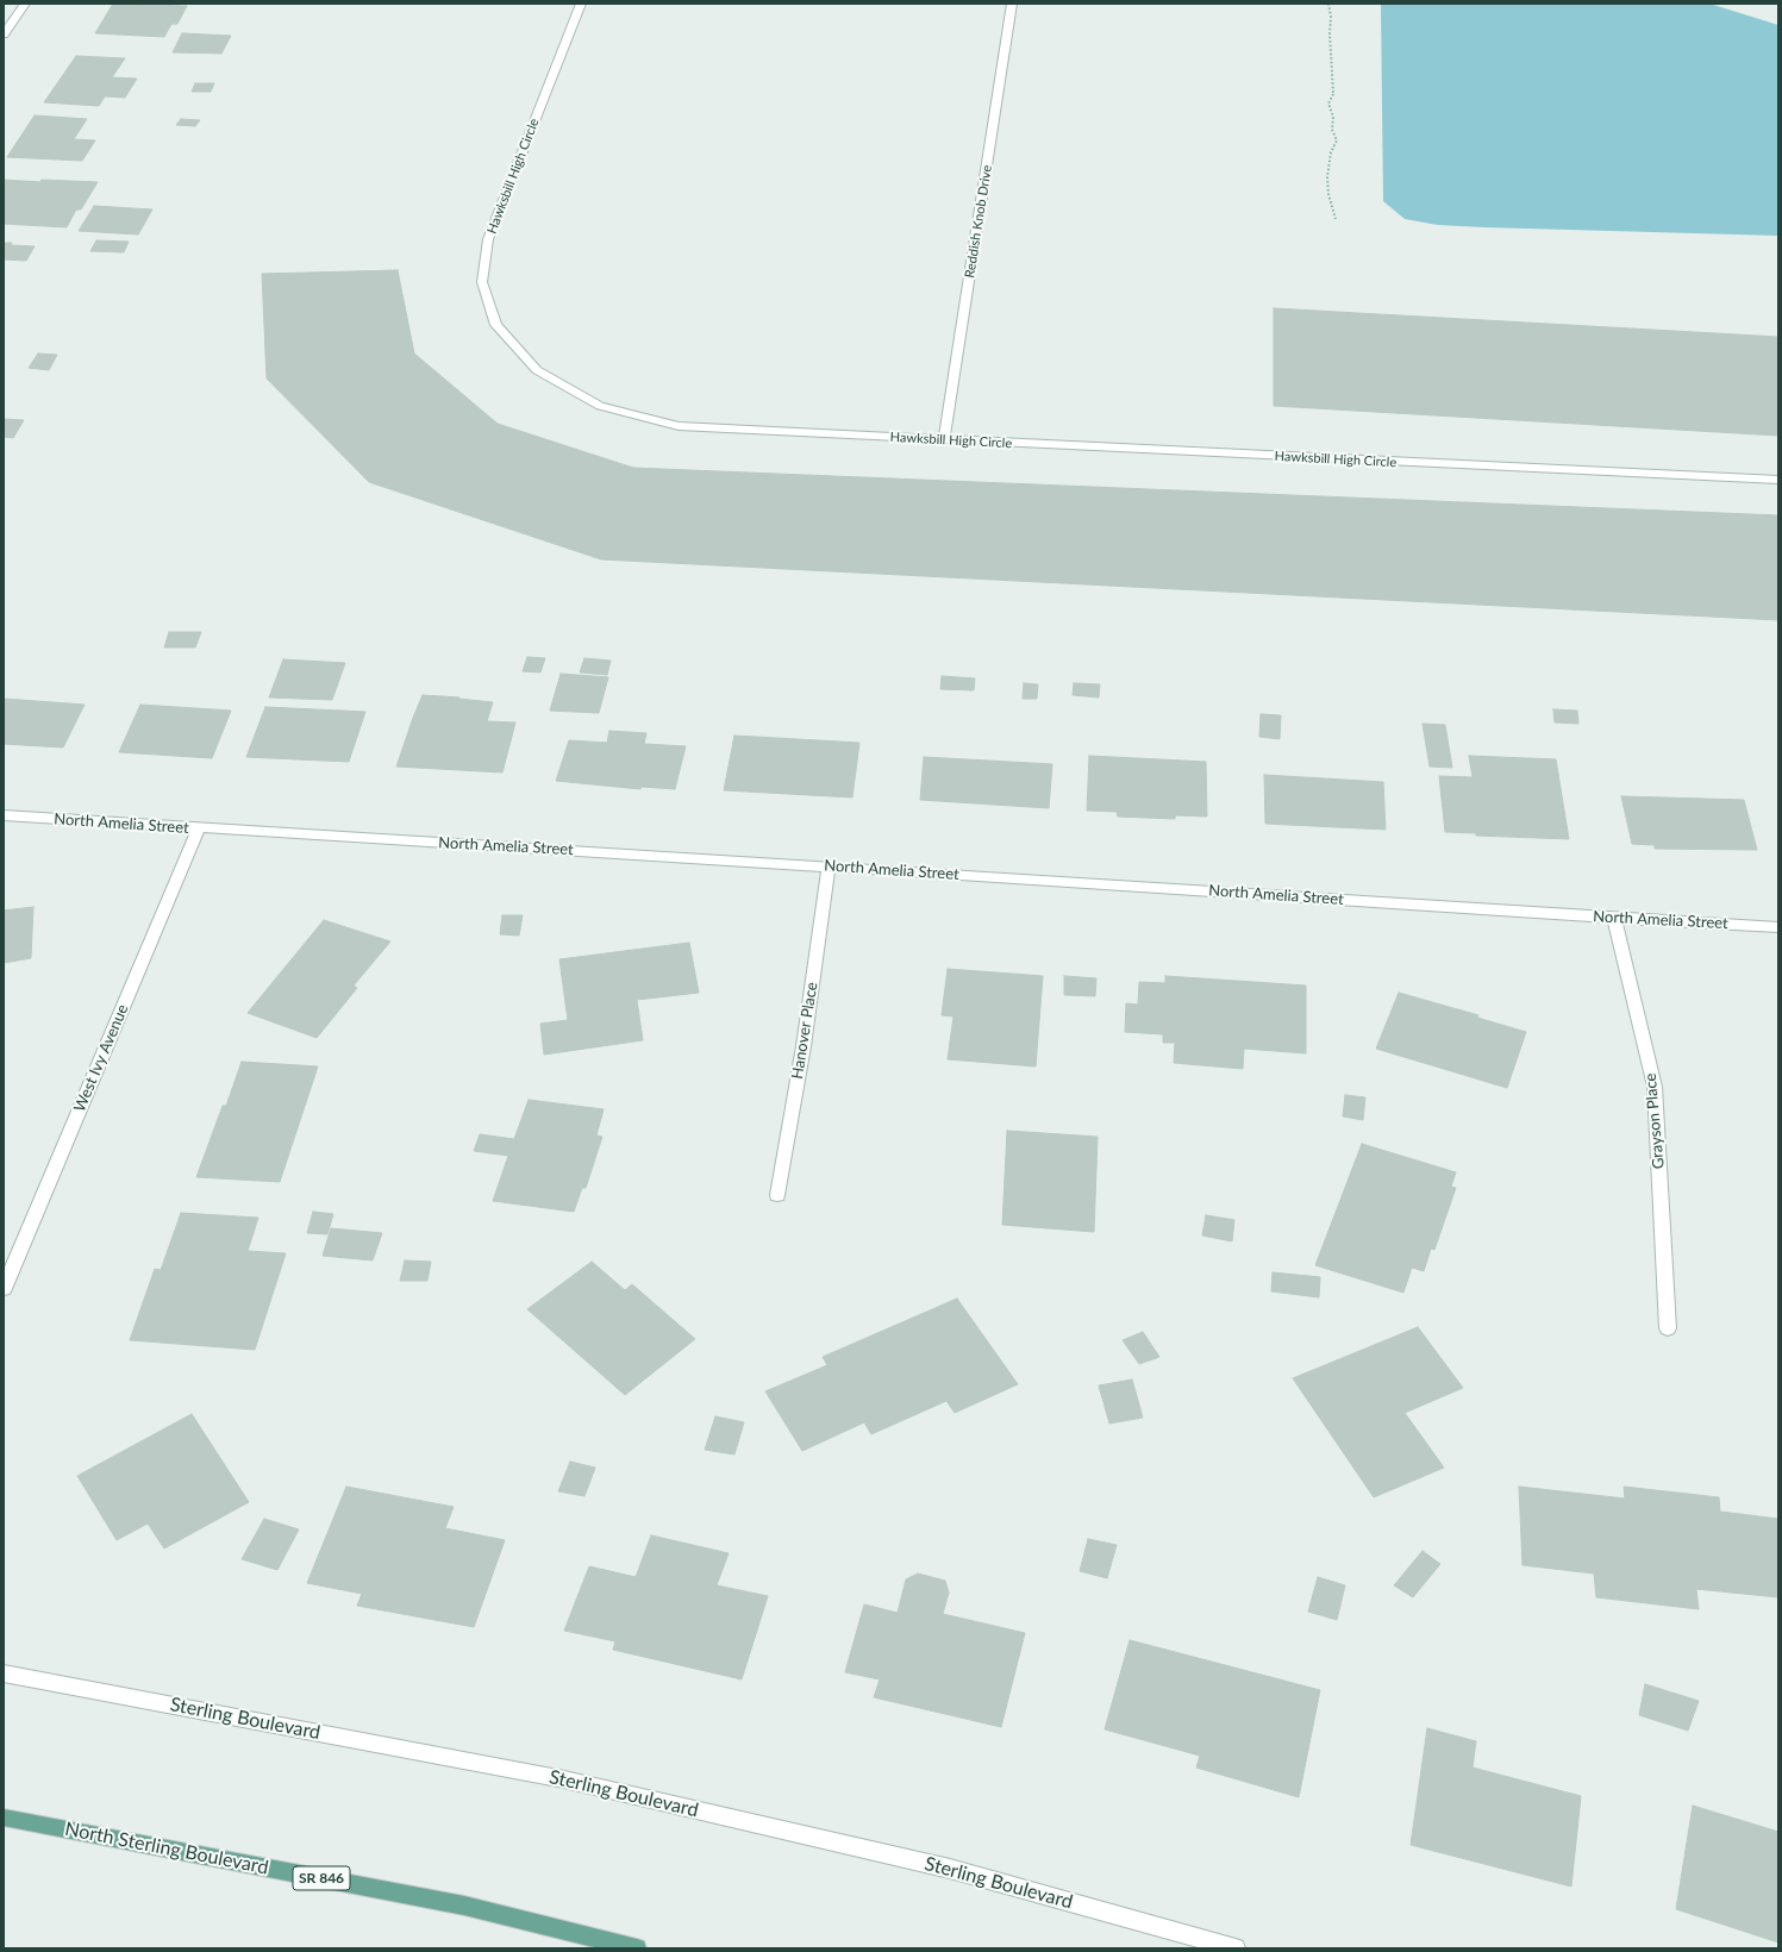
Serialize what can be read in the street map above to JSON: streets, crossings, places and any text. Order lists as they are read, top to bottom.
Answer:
{
  "streets": {
    "main road": ["North Sterling Boulevard", "SR 846"],
    "street": [
      "Hawksbill High Circle",
      "Reddish Knob Drive",
      "North Amelia Street",
      "Hanover Place",
      "West Ivy Avenue",
      "Grayson Place",
      "Sterling Boulevard"
    ]
  },
  "crossings": [
    ["Hawksbill High Circle", "Reddish Knob Drive"],
    ["North Amelia Street", "Hanover Place"],
    ["North Amelia Street", "West Ivy Avenue"],
    ["North Amelia Street", "Grayson Place"]
  ]
}
